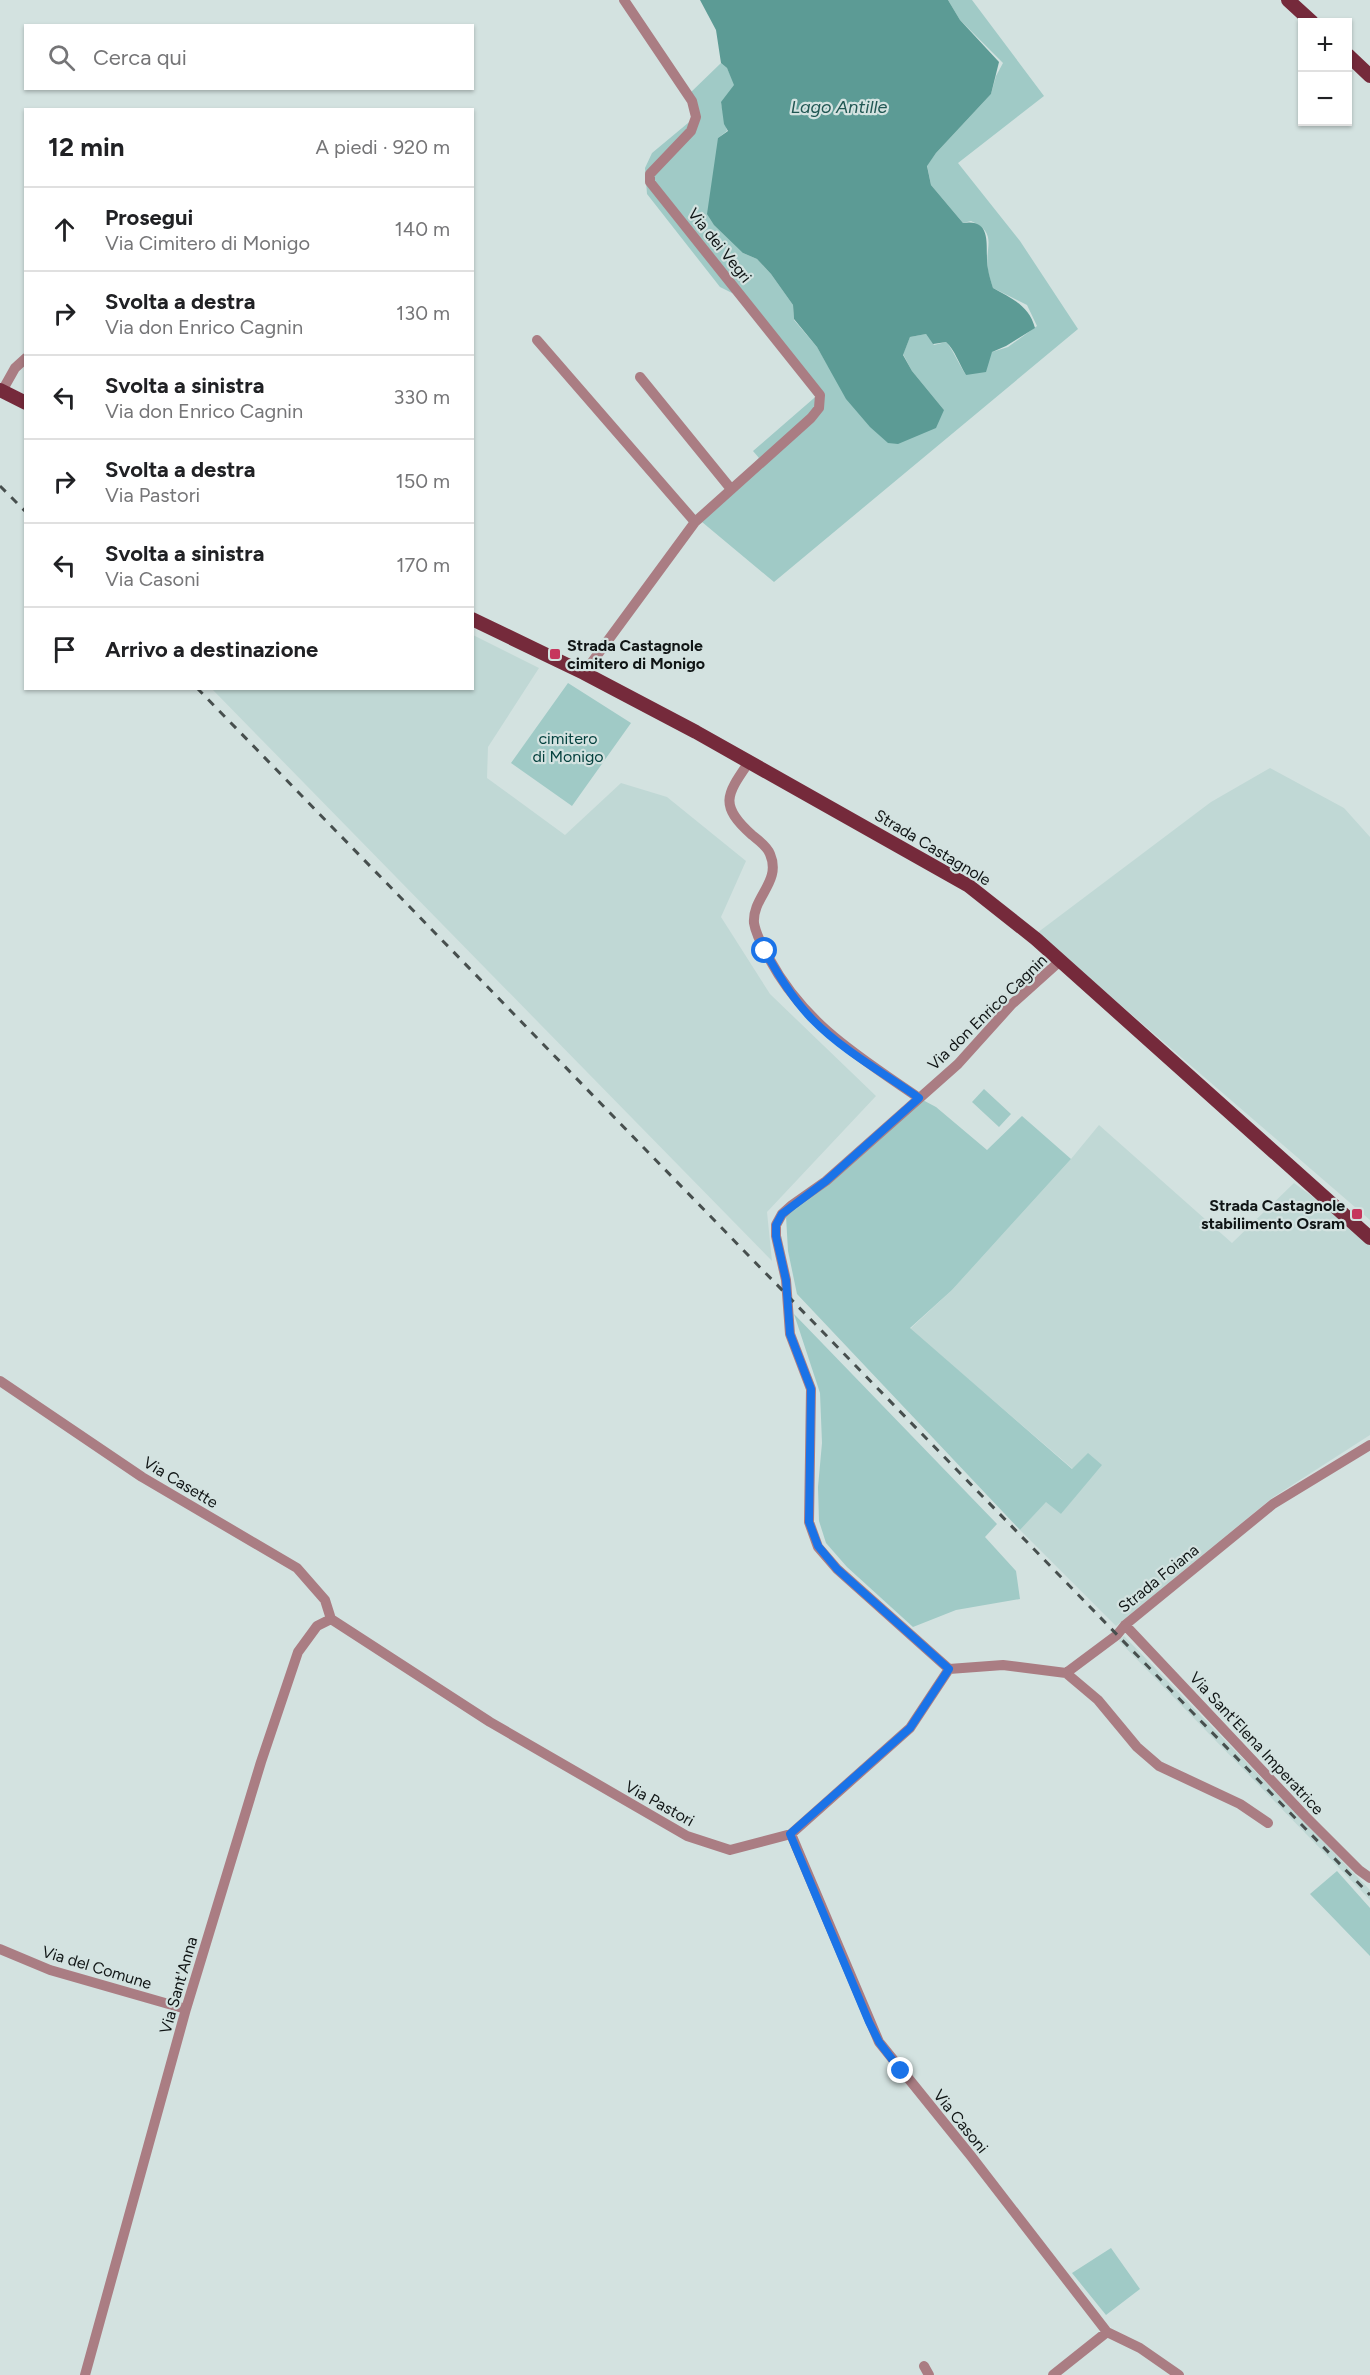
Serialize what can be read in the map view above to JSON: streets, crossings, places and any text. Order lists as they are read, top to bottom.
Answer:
{
  "streets": {
    "main road": ["Strada Castagnole"],
    "street": [
      "Via dei Vegri",
      "Via don Enrico Cagnin",
      "Via Casette",
      "Strada Foiana",
      "Via Sant'Elena Imperatrice",
      "Via Pastori",
      "Via del Comune",
      "Via Sant'Anna",
      "Via Casoni"
    ]
  },
  "crossings": [
    ["Via dei Vegri", "Strada Castagnole"],
    ["Strada Castagnole", "Via don Enrico Cagnin"],
    ["Via don Enrico Cagnin", "Via Pastori"],
    ["Via Casette", "Via Pastori"],
    ["Via Casette", "Via Sant'Anna"],
    ["Strada Foiana", "Via Sant'Elena Imperatrice"],
    ["Via Pastori", "Via Sant'Anna"],
    ["Via Pastori", "Via Casoni"],
    ["Via del Comune", "Via Sant'Anna"]
  ],
  "water": ["Lago Antille"],
  "parks": ["cimitero di Monigo"],
  "places": {
    "transit": ["Strada Castagnole cimitero di Monigo", "Strada Castagnole stabilimento Osram"]
  },
  "page": {
    "map_buttons": ["+", "−"],
    "search": "Cerca qui",
    "heading": ["12 min", "A piedi · 920 m"],
    "list": [
      ["Prosegui", "Via Cimitero di Monigo", "140 m"],
      ["Svolta a destra", "Via don Enrico Cagnin", "130 m"],
      ["Svolta a sinistra", "Via don Enrico Cagnin", "330 m"],
      ["Svolta a destra", "Via Pastori", "150 m"],
      ["Svolta a sinistra", "Via Casoni", "170 m"],
      "Arrivo a destinazione"
    ]
  }
}
